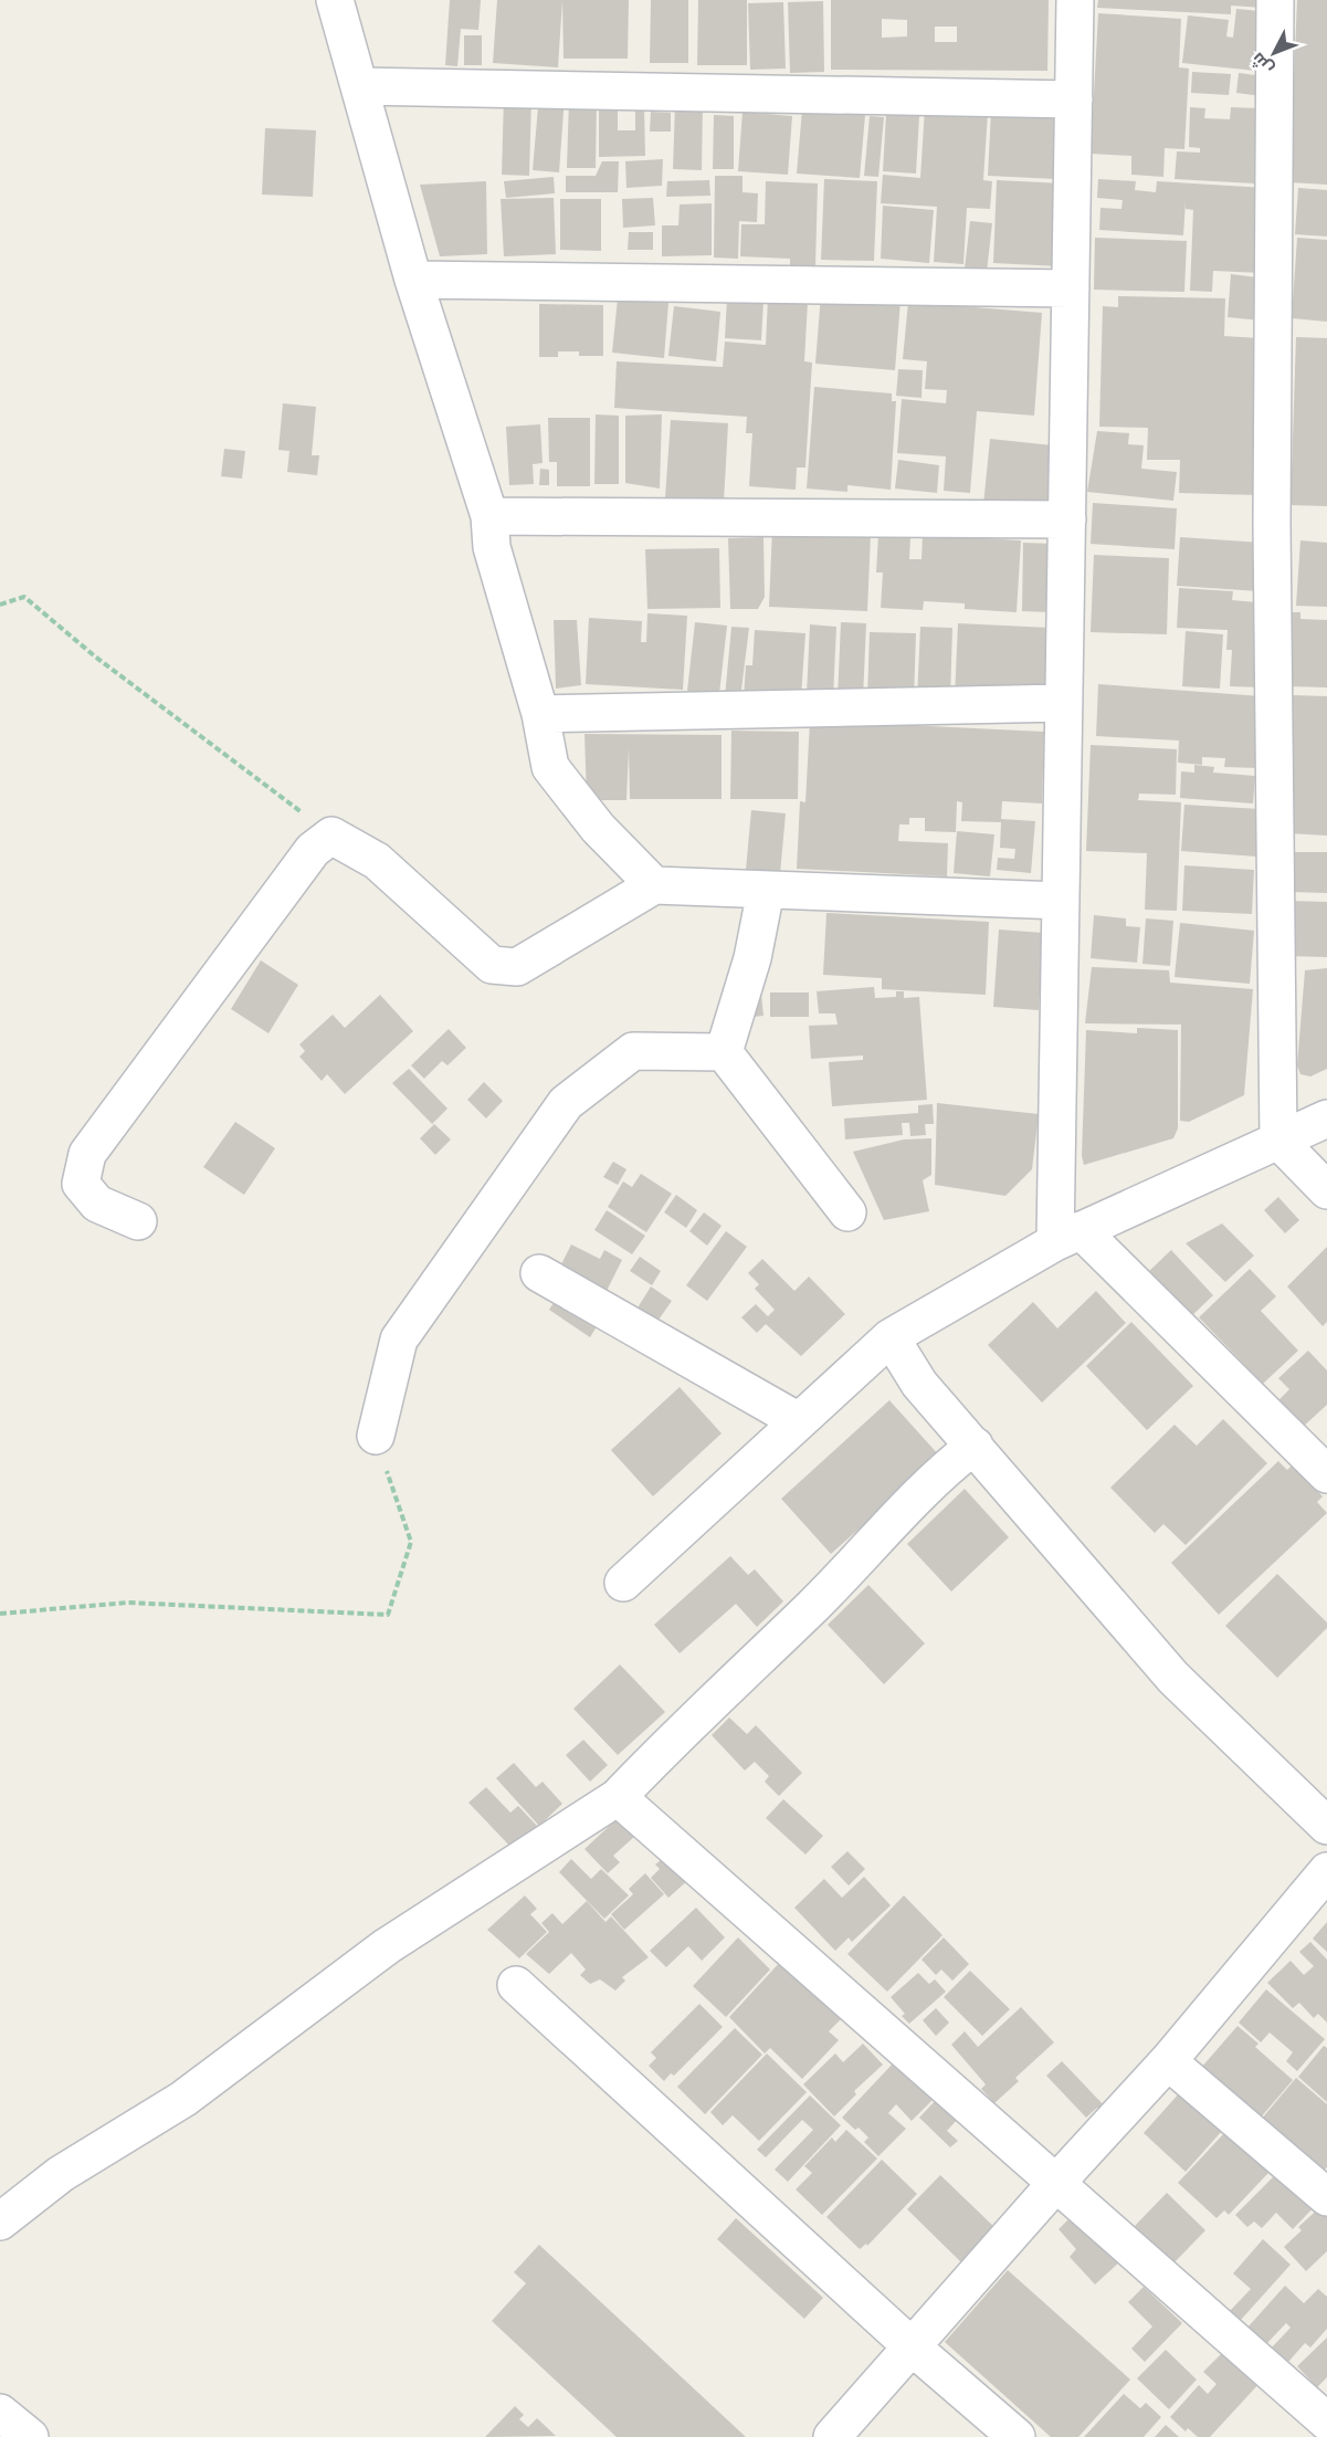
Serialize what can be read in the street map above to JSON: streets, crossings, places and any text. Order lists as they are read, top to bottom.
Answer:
{
  "north": "bottom left"
}
